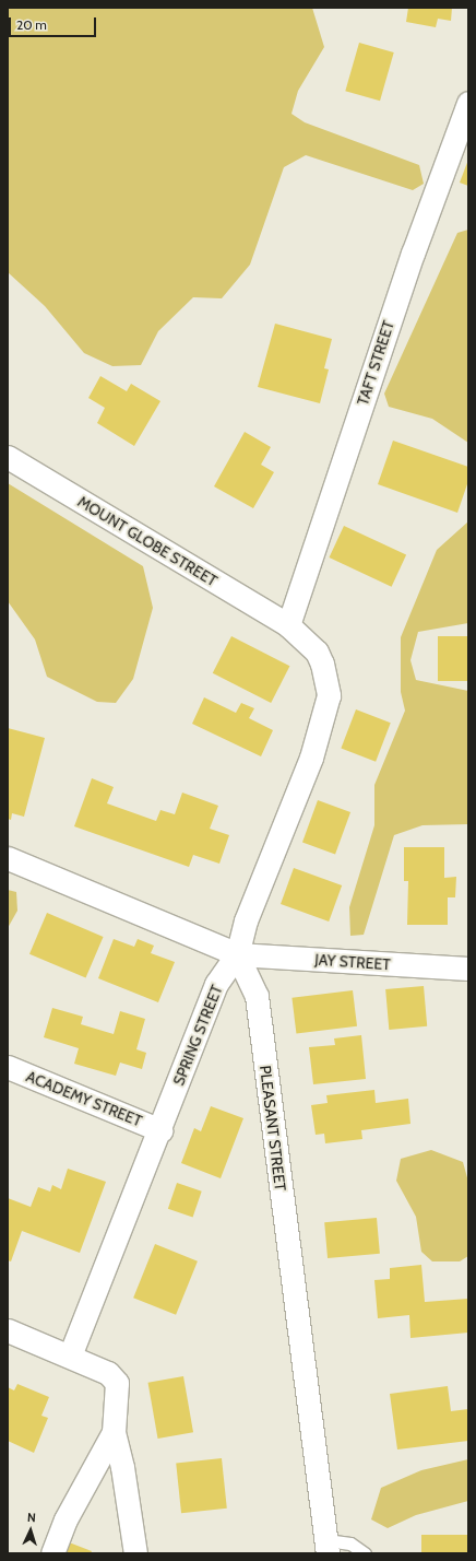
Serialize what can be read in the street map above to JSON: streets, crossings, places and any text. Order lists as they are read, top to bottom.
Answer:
{
  "streets": {
    "street": [
      "TAFT STREET",
      "MOUNT GLOBE STREET",
      "JAY STREET",
      "SPRING STREET",
      "ACADEMY STREET",
      "PLEASANT STREET"
    ]
  },
  "crossings": [
    ["TAFT STREET", "MOUNT GLOBE STREET"],
    ["TAFT STREET", "SPRING STREET"],
    ["MOUNT GLOBE STREET", "SPRING STREET"],
    ["JAY STREET", "SPRING STREET"],
    ["JAY STREET", "PLEASANT STREET"],
    ["SPRING STREET", "ACADEMY STREET"],
    ["SPRING STREET", "PLEASANT STREET"]
  ],
  "scale_bar": "20 m",
  "north": "top"
}
